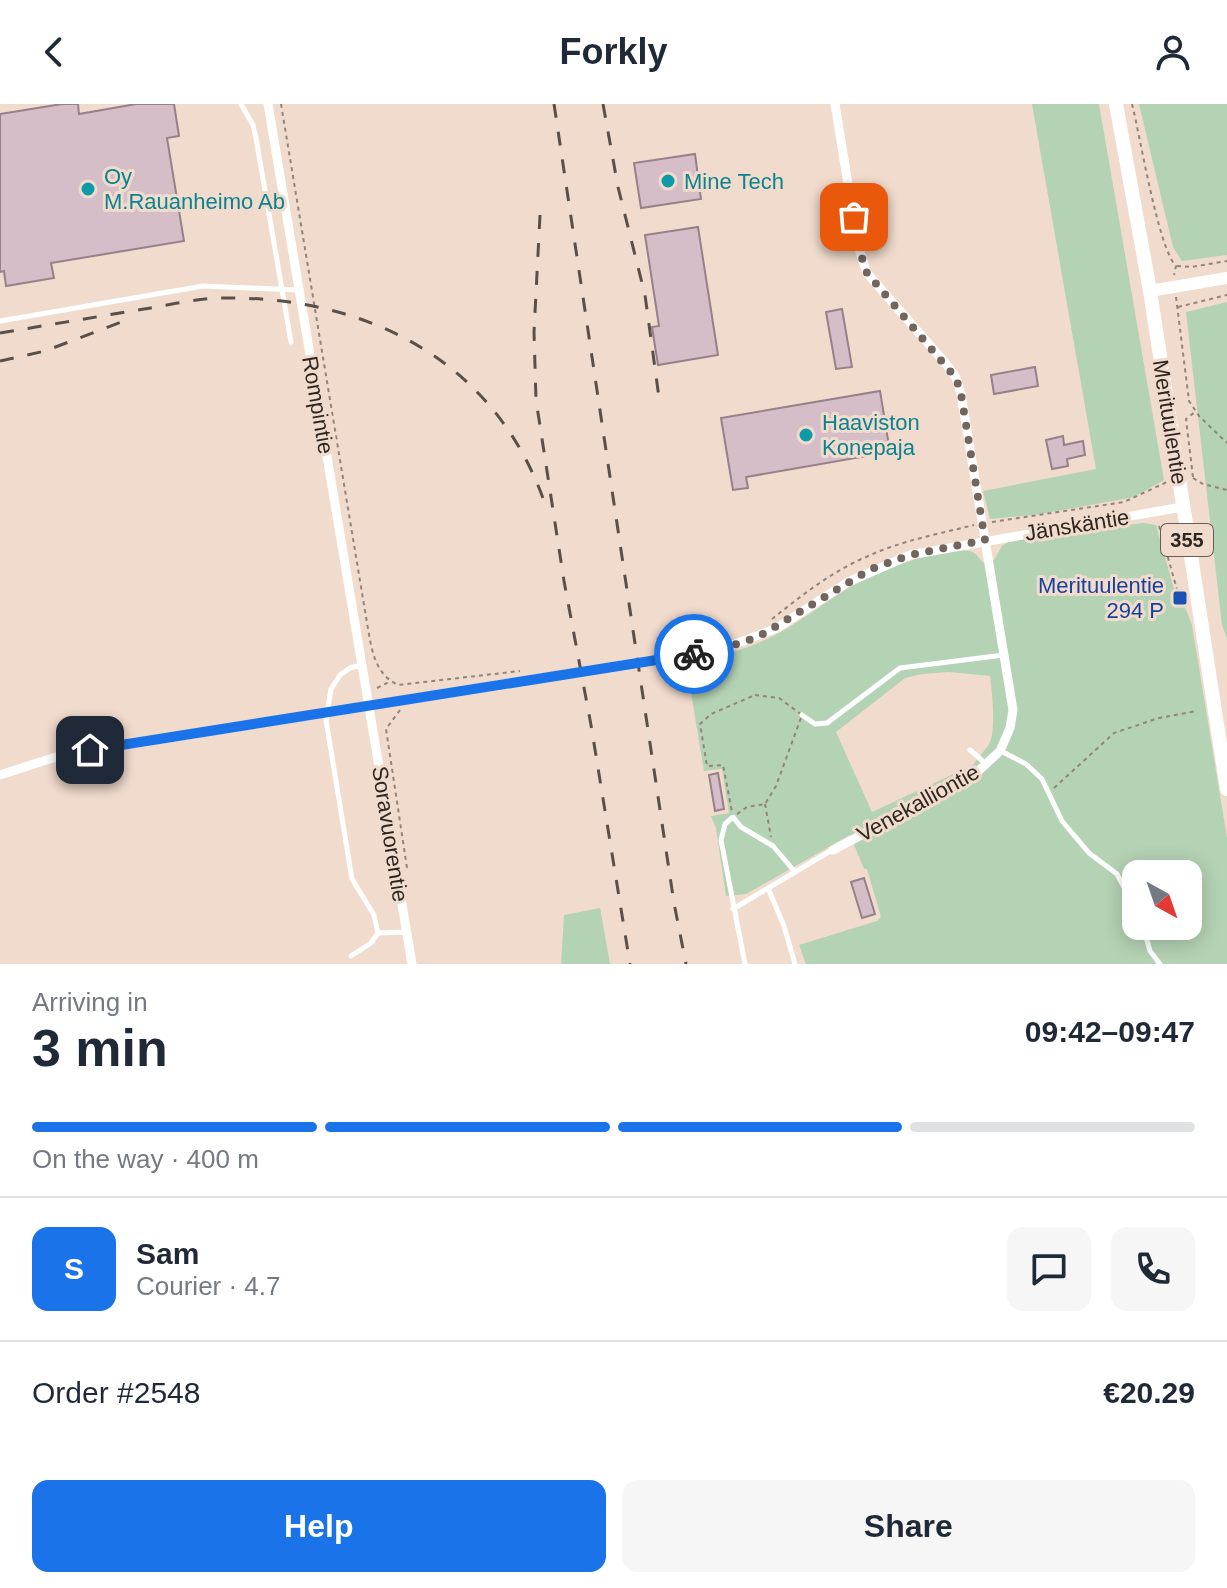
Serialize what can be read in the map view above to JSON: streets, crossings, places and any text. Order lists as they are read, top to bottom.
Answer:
{
  "streets": {
    "main road": ["Merituulentie", "355"],
    "street": [
      "Rompintie",
      "Jänskäntie",
      "Venekalliontie",
      "Soravuorentie"
    ]
  },
  "crossings": [
    ["Rompintie", "Jänskäntie"],
    ["Rompintie", "Soravuorentie"],
    ["Merituulentie", "Jänskäntie"],
    ["Jänskäntie", "Venekalliontie"],
    ["Jänskäntie", "Soravuorentie"]
  ],
  "places": {
    "other": ["Mine Tech", "Oy M.Rauanheimo Ab", "Haaviston Konepaja"],
    "transit": ["Merituulentie 294 P"]
  },
  "north": "bottom right",
  "page": {
    "header": "Forkly",
    "heading": ["3 min", "Arriving in", "09:42–09:47"],
    "panel": [
      "Sam",
      "Courier · 4.7",
      "Order #2548",
      "€20.29"
    ],
    "bar": "On the way · 400 m",
    "round": "S",
    "buttons": ["Help", "Share"]
  }
}
